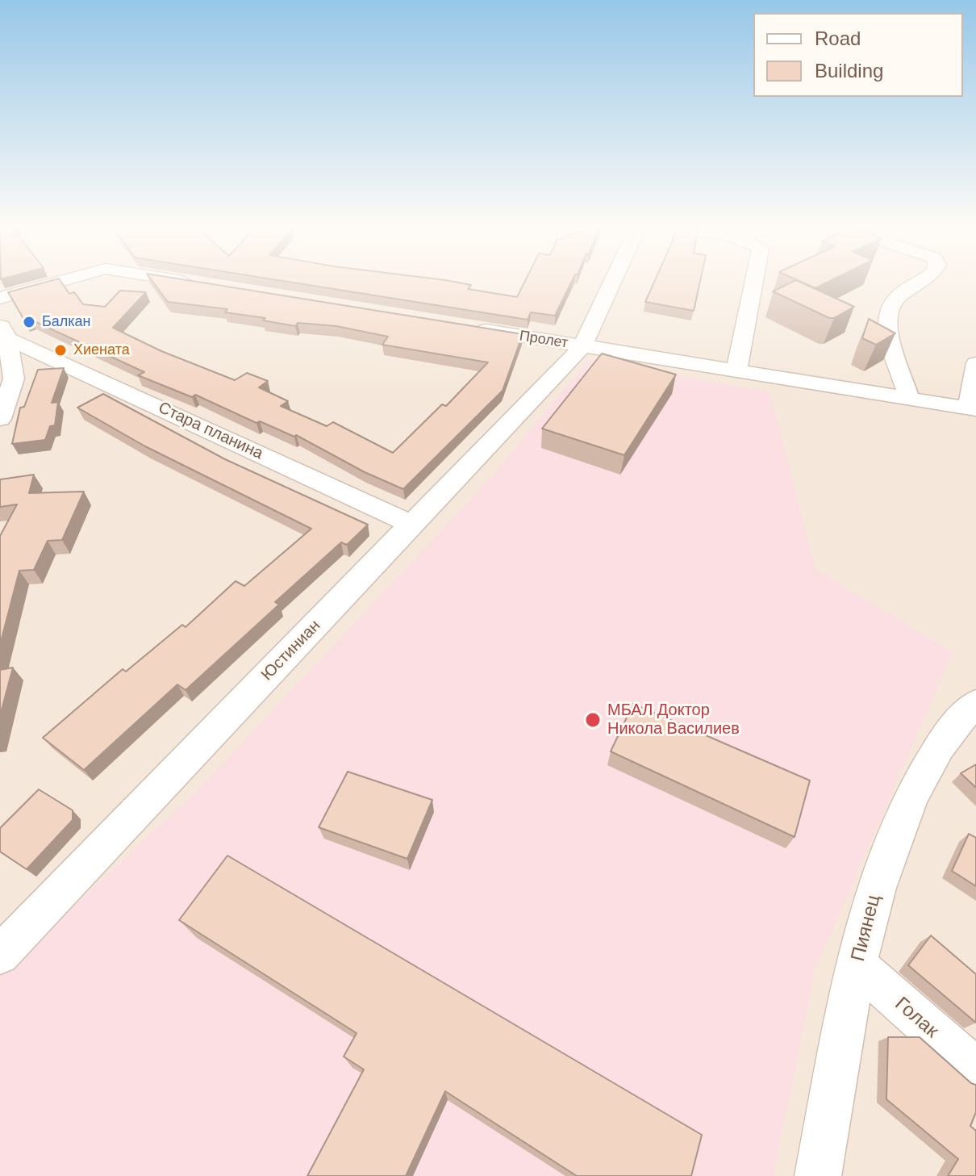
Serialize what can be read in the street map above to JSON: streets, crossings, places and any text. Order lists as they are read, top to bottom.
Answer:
{
  "streets": {
    "street": [
      "Пролет",
      "Стара планина",
      "Юстиниан",
      "Пиянец",
      "Голак"
    ]
  },
  "crossings": [
    ["Пролет", "Юстиниан"],
    ["Стара планина", "Юстиниан"],
    ["Пиянец", "Голак"]
  ],
  "places": ["Балкан", "Хиената", "МБАЛ Доктор Никола Василиев"],
  "legend": ["Road", "Building"]
}
